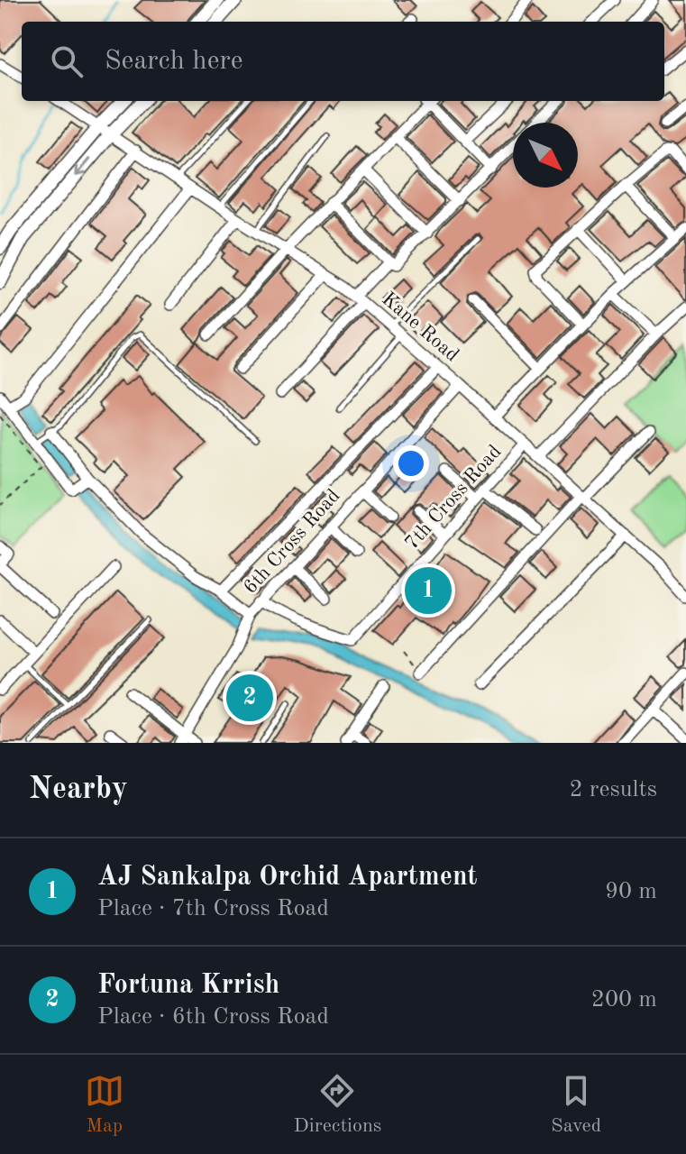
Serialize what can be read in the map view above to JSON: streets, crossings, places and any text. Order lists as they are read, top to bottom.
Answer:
{
  "streets": {
    "street": ["Kane Road", "7th Cross Road", "6th Cross Road"]
  },
  "crossings": [
    ["Kane Road", "7th Cross Road"],
    ["Kane Road", "6th Cross Road"],
    ["7th Cross Road", "6th Cross Road"]
  ],
  "north": "bottom right",
  "page": {
    "search": "Search here",
    "pins": ["1", "2"],
    "heading": ["Nearby", "2 results"],
    "list": [
      {
        "mark": "1",
        "name": "AJ Sankalpa Orchid Apartment",
        "note": "Place · 7th Cross Road",
        "value": "90 m"
      },
      {
        "mark": "2",
        "name": "Fortuna Krrish",
        "note": "Place · 6th Cross Road",
        "value": "200 m"
      }
    ],
    "nav": ["Map", "Directions", "Saved"]
  }
}
